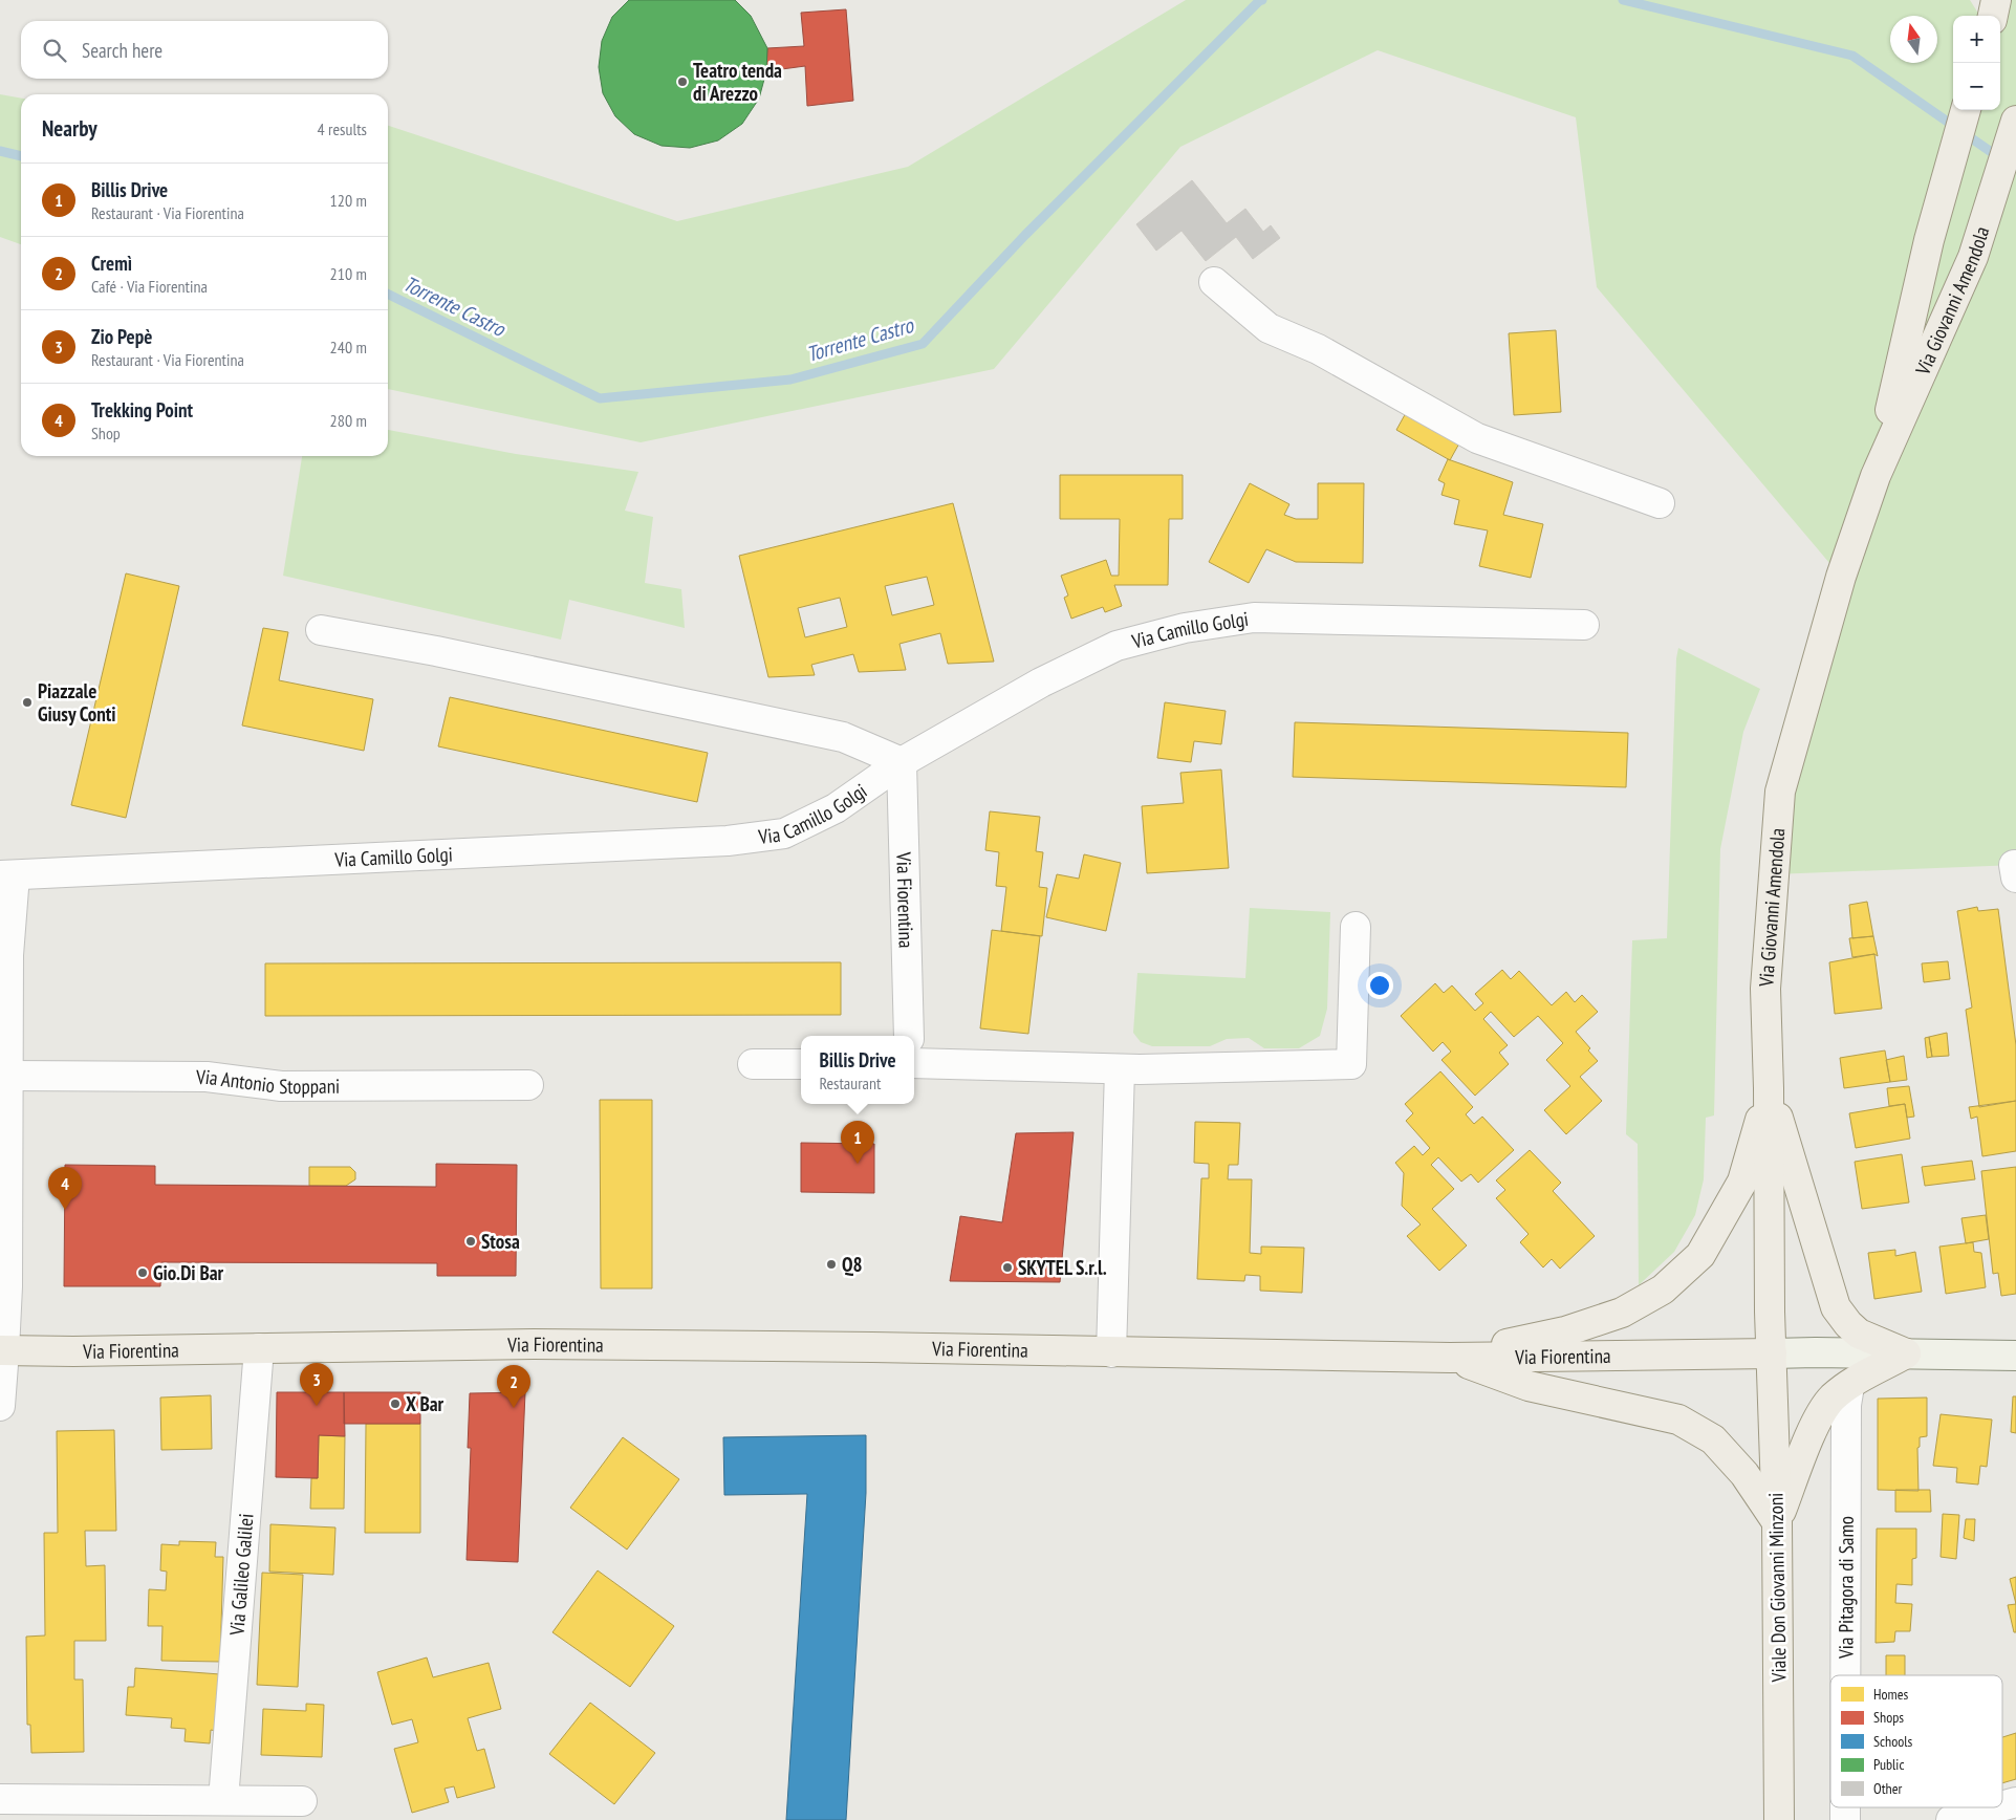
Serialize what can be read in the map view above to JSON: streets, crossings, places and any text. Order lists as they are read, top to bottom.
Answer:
{
  "streets": {
    "main road": ["Via Giovanni Amendola", "Via Fiorentina", "Viale Don Giovanni Minzoni"],
    "street": [
      "Via Camillo Golgi",
      "Via Antonio Stoppani",
      "Via Galileo Galilei",
      "Via Pitagora di Samo"
    ]
  },
  "crossings": [
    ["Via Giovanni Amendola", "Via Fiorentina"],
    ["Via Giovanni Amendola", "Viale Don Giovanni Minzoni"],
    ["Via Camillo Golgi", "Via Fiorentina"],
    ["Via Fiorentina", "Via Galileo Galilei"],
    ["Via Fiorentina", "Viale Don Giovanni Minzoni"]
  ],
  "water": ["Torrente Castro"],
  "places": [
    "Teatro tenda di Arezzo",
    "Piazzale Giusy Conti",
    "Stosa",
    "Q8",
    "SKYTEL S.r.l.",
    "Gio.Di Bar",
    "X Bar"
  ],
  "legend": [
    "Homes",
    "Shops",
    "Schools",
    "Public",
    "Other"
  ],
  "north": "top",
  "page": {
    "map_buttons": ["+", "−"],
    "search": "Search here",
    "heading": ["Nearby", "4 results"],
    "list": [
      {
        "mark": "1",
        "name": "Billis Drive",
        "note": "Restaurant · Via Fiorentina",
        "value": "120 m"
      },
      {
        "mark": "2",
        "name": "Cremì",
        "note": "Café · Via Fiorentina",
        "value": "210 m"
      },
      {
        "mark": "3",
        "name": "Zio Pepè",
        "note": "Restaurant · Via Fiorentina",
        "value": "240 m"
      },
      {
        "mark": "4",
        "name": "Trekking Point",
        "note": "Shop",
        "value": "280 m"
      }
    ],
    "popup": ["Billis Drive", "Restaurant"],
    "pins": [
      "1",
      "4",
      "3",
      "2"
    ]
  }
}
